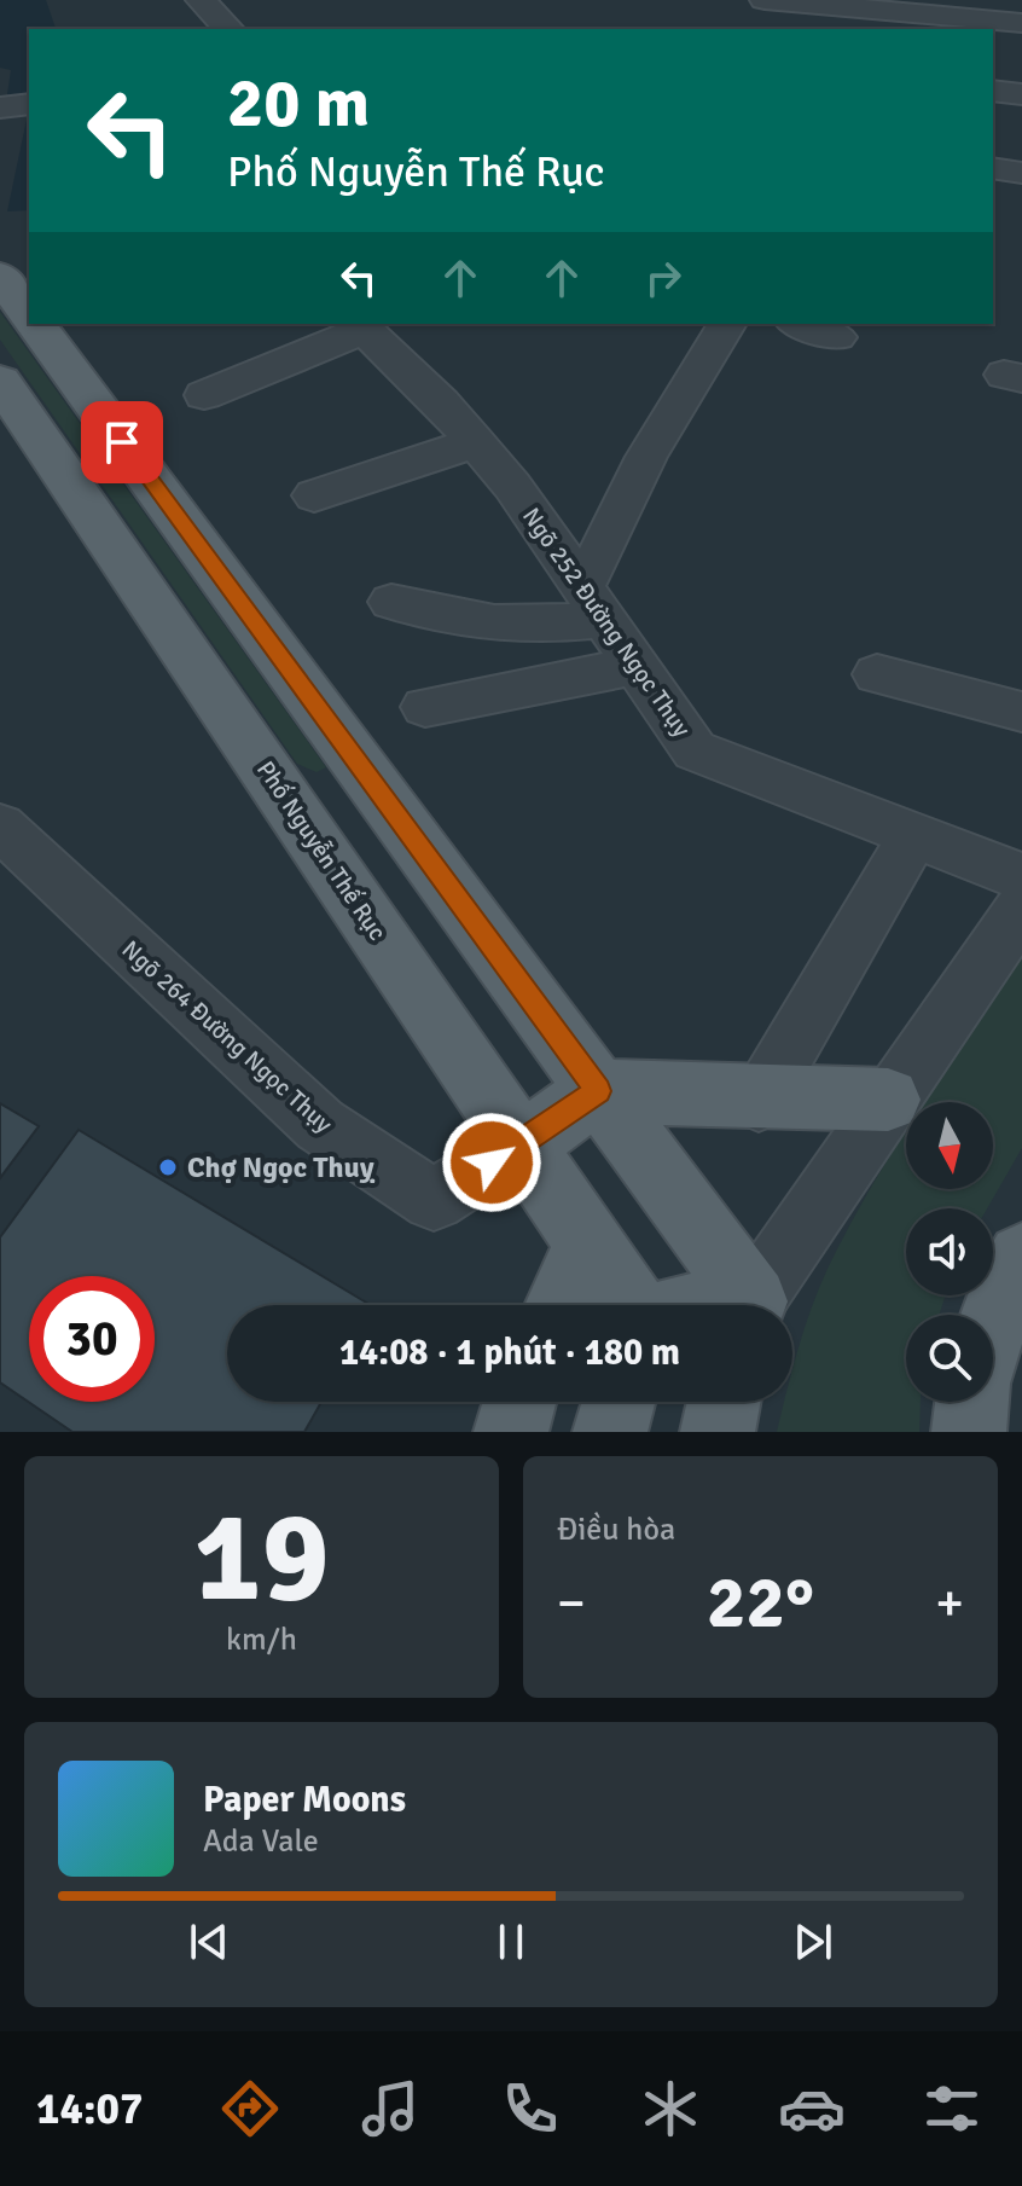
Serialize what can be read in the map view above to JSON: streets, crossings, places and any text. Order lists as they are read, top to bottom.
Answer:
{
  "streets": {
    "main road": ["Phố Nguyễn Thế Rục"],
    "street": ["Ngõ 252 Đường Ngọc Thụy", "Ngõ 264 Đường Ngọc Thụy"]
  },
  "crossings": [
    ["Phố Nguyễn Thế Rục", "Ngõ 264 Đường Ngọc Thụy"]
  ],
  "places": ["Chợ Ngọc Thuỵ"],
  "north": "bottom",
  "page": {
    "turn": ["20 m", "Phố Nguyễn Thế Rục"],
    "limit": "30",
    "trip": "14:08 · 1 phút · 180 m",
    "tile": [
      ["19", "km/h"],
      "Điều hòa"
    ],
    "heat": ["−", "22°", "+"],
    "song": ["Paper Moons", "Ada Vale"],
    "tabs": "14:07"
  }
}
